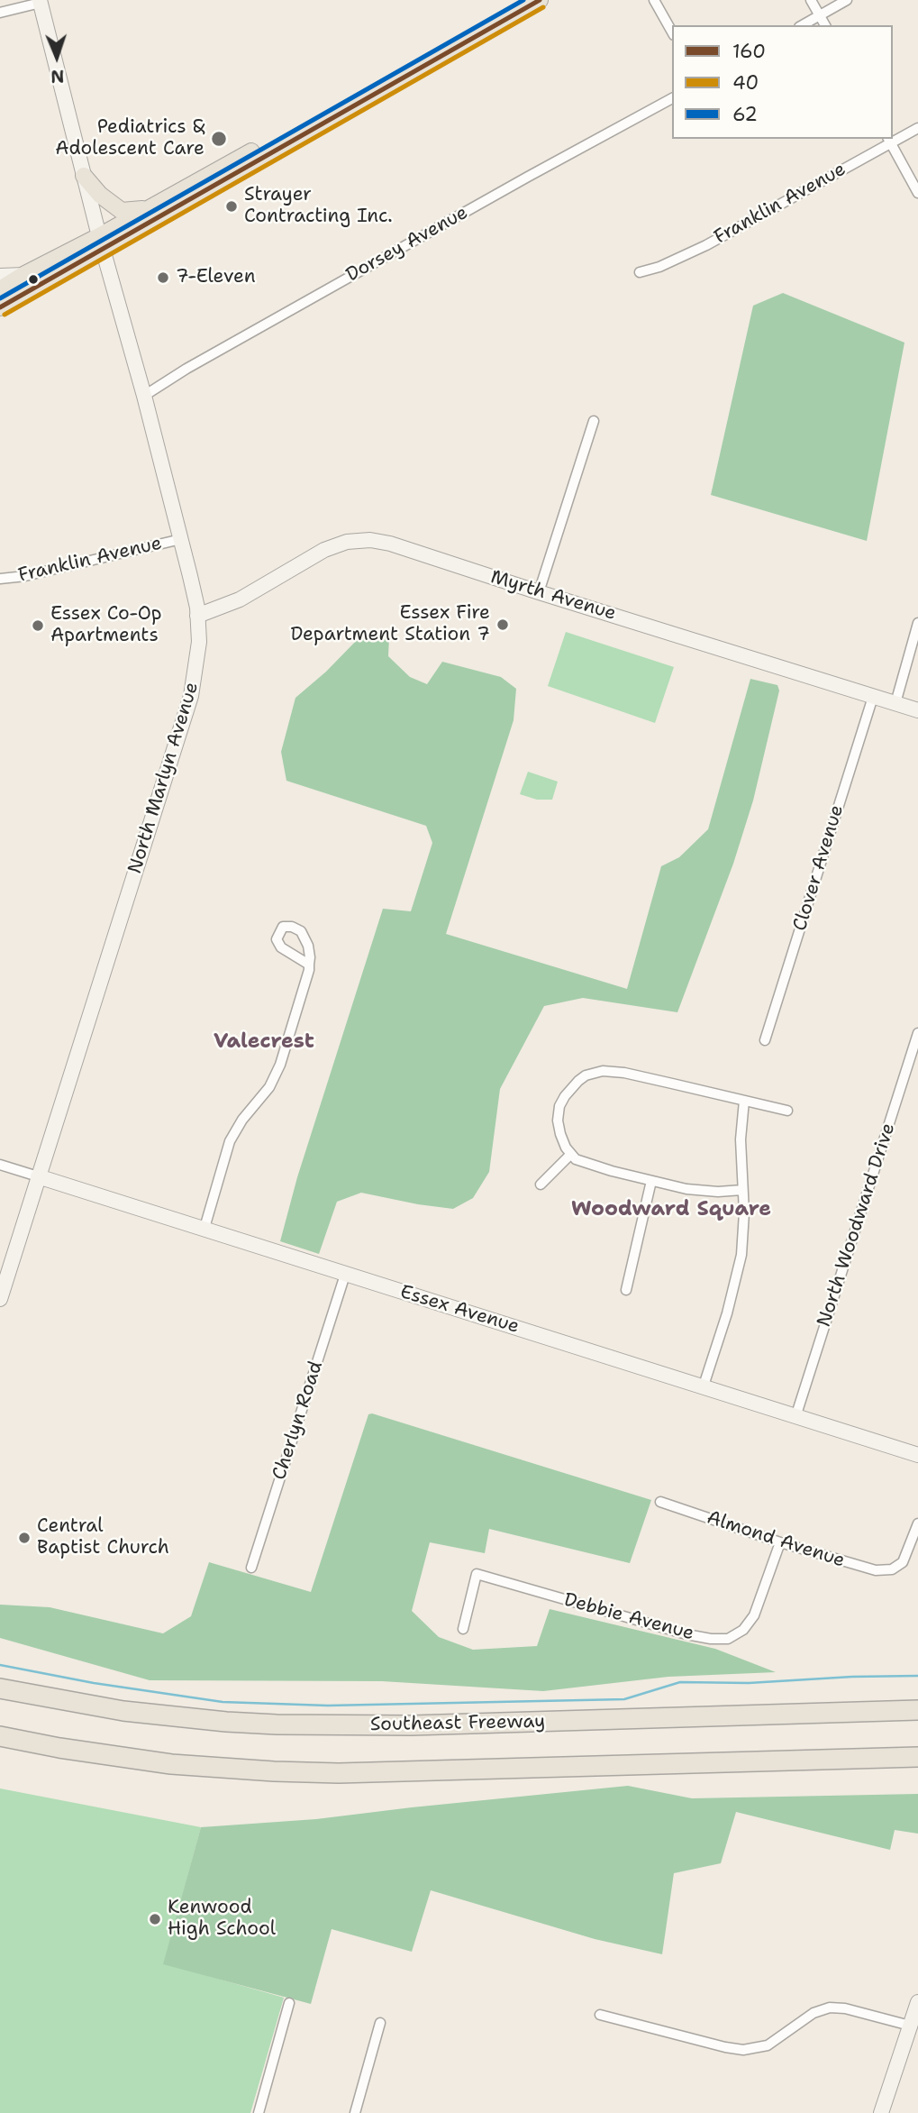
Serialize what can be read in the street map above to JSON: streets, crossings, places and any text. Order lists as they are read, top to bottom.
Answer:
{
  "streets": {
    "highway": ["Southeast Freeway"],
    "street": [
      "Franklin Avenue",
      "Dorsey Avenue",
      "Myrth Avenue",
      "North Marlyn Avenue",
      "Clover Avenue",
      "North Woodward Drive",
      "Essex Avenue",
      "Cherlyn Road",
      "Almond Avenue",
      "Debbie Avenue"
    ]
  },
  "crossings": [
    ["Franklin Avenue", "North Marlyn Avenue"],
    ["Dorsey Avenue", "North Marlyn Avenue"],
    ["Myrth Avenue", "North Marlyn Avenue"],
    ["Myrth Avenue", "Clover Avenue"],
    ["North Marlyn Avenue", "Essex Avenue"],
    ["North Woodward Drive", "Essex Avenue"],
    ["Essex Avenue", "Cherlyn Road"],
    ["Almond Avenue", "Debbie Avenue"]
  ],
  "districts": ["Valecrest", "Woodward Square"],
  "places": [
    "Pediatrics & Adolescent Care",
    "Strayer Contracting Inc.",
    "7-Eleven",
    "Essex Fire Department Station 7",
    "Essex Co-Op Apartments",
    "Central Baptist Church",
    "Kenwood High School"
  ],
  "lines": ["transit line 160", "transit line 62", "transit line 40"],
  "legend": ["160", "40", "62"],
  "north": "bottom"
}
